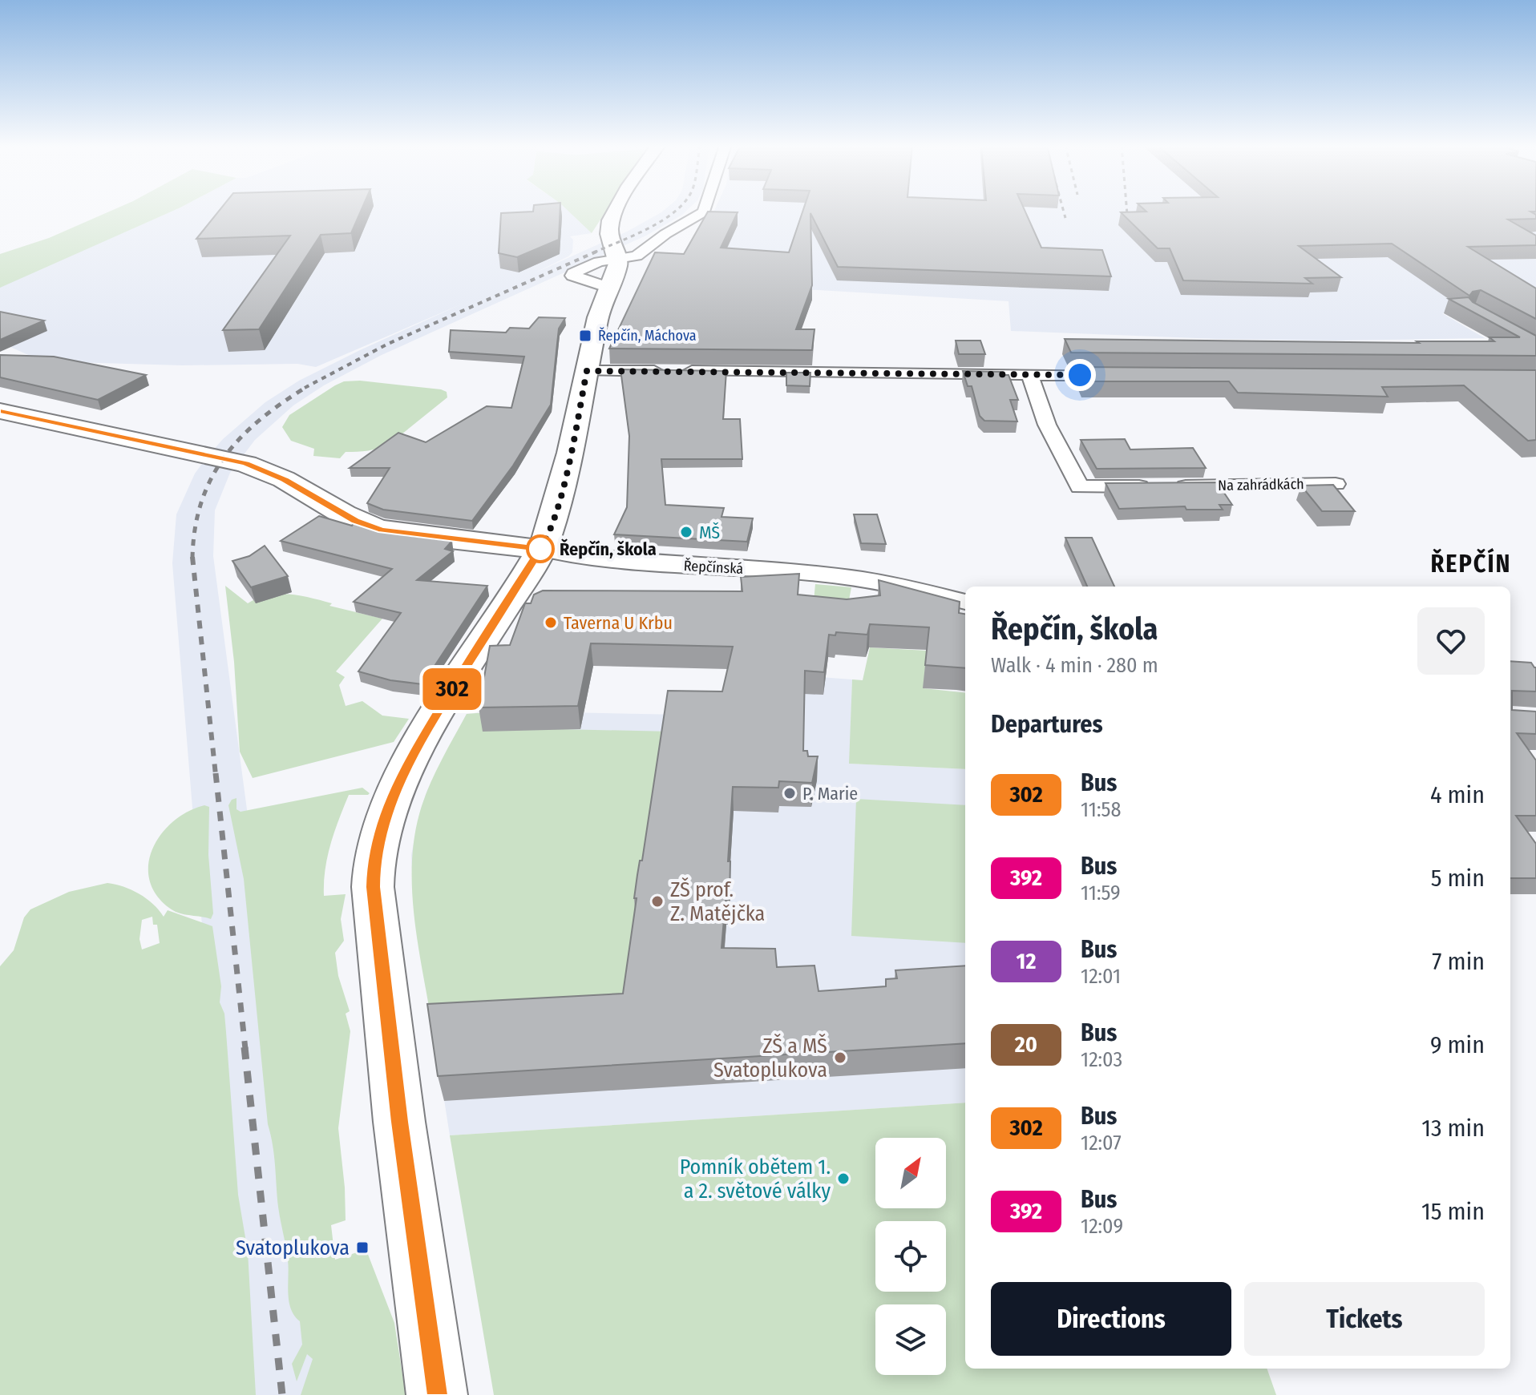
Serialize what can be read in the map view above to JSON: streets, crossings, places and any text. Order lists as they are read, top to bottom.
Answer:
{
  "streets": {
    "street": ["Na zahrádkách", "Řepčínská"]
  },
  "districts": ["ŘEPČÍN"],
  "places": {
    "transit": ["Řepčín, Máchova", "Svatoplukova"],
    "other": [
      "MŠ",
      "Řepčín, škola",
      "Taverna U Krbu",
      "P. Marie",
      "ZŠ prof. Z. Matějčka",
      "ZŠ a MŠ Svatoplukova",
      "Pomník obětem 1. a 2. světové války"
    ]
  },
  "lines": ["bus line 302"],
  "north": "top right",
  "page": {
    "on_map": "302",
    "heading": [
      ["Řepčín, škola", "Walk · 4 min · 280 m"],
      "Departures"
    ],
    "list": [
      {
        "mark": "302",
        "name": "Bus",
        "note": "11:58",
        "value": "4 min"
      },
      {
        "mark": "392",
        "name": "Bus",
        "note": "11:59",
        "value": "5 min"
      },
      {
        "mark": "12",
        "name": "Bus",
        "note": "12:01",
        "value": "7 min"
      },
      {
        "mark": "20",
        "name": "Bus",
        "note": "12:03",
        "value": "9 min"
      },
      {
        "mark": "302",
        "name": "Bus",
        "note": "12:07",
        "value": "13 min"
      },
      {
        "mark": "392",
        "name": "Bus",
        "note": "12:09",
        "value": "15 min"
      }
    ],
    "buttons": ["Directions", "Tickets"]
  }
}
